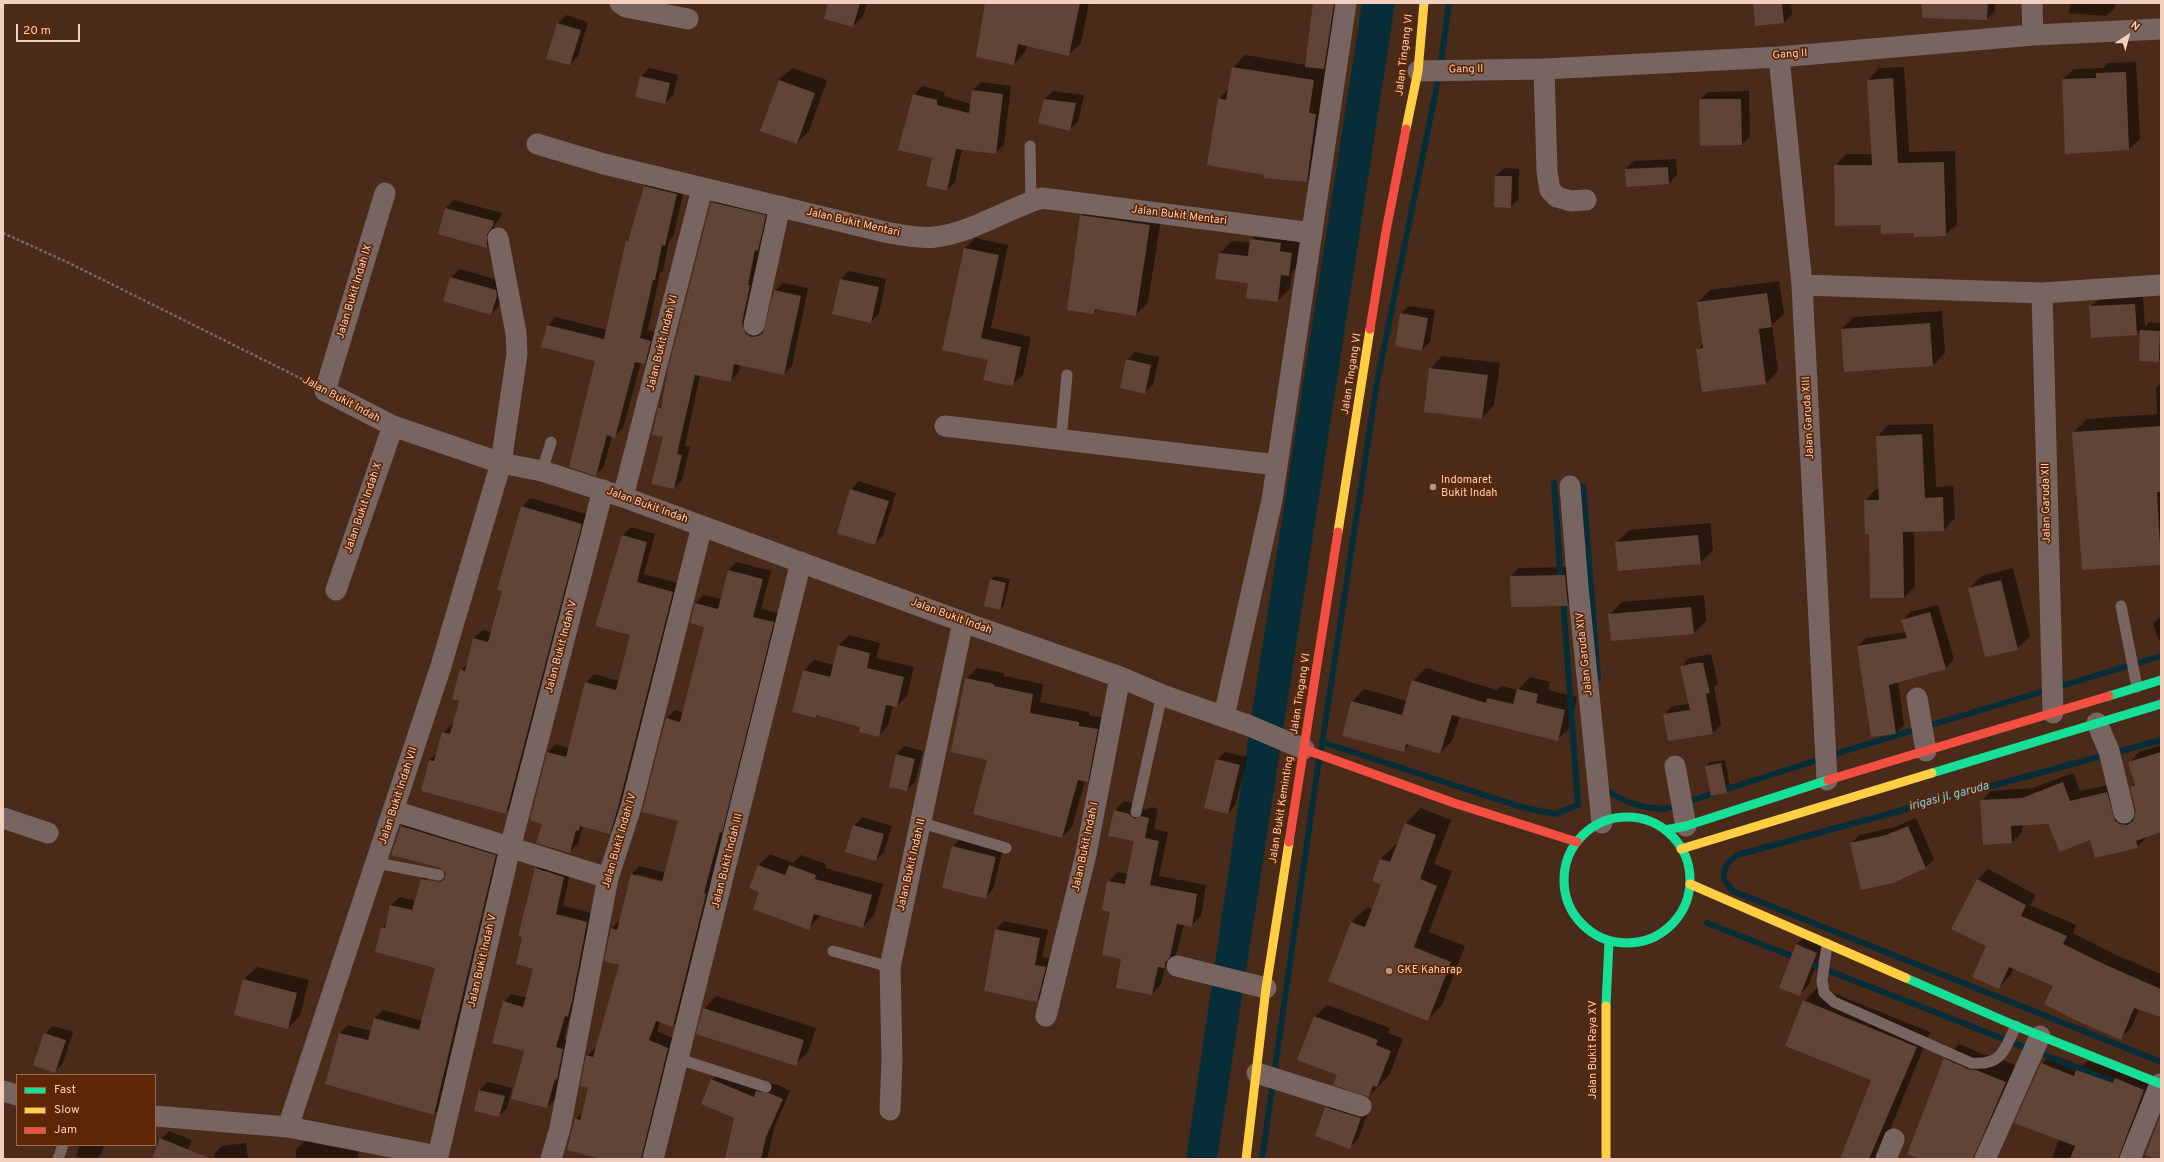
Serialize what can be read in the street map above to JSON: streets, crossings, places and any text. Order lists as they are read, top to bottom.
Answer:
{
  "streets": {
    "main road": ["Jalan Tingang VI", "Jalan Bukit Keminting", "Jalan Bukit Raya XV"],
    "street": [
      "Gang II",
      "Jalan Bukit Mentari",
      "Jalan Bukit Indah IX",
      "Jalan Bukit Indah VI",
      "Jalan Bukit Indah",
      "Jalan Garuda XIII",
      "Jalan Garuda XII",
      "Jalan Bukit Indah X",
      "Jalan Bukit Indah V",
      "Jalan Garuda XIV",
      "Jalan Bukit Indah VII",
      "Jalan Bukit Indah IV",
      "Jalan Bukit Indah I",
      "Jalan Bukit Indah III",
      "Jalan Bukit Indah II"
    ]
  },
  "crossings": [
    ["Jalan Tingang VI", "Gang II"],
    ["Jalan Tingang VI", "Jalan Bukit Indah"],
    ["Jalan Tingang VI", "Jalan Bukit Keminting"],
    ["Gang II", "Jalan Garuda XIII"],
    ["Jalan Bukit Mentari", "Jalan Bukit Indah VI"],
    ["Jalan Bukit Indah IX", "Jalan Bukit Indah"],
    ["Jalan Bukit Indah VI", "Jalan Bukit Indah"],
    ["Jalan Bukit Indah", "Jalan Bukit Indah X"],
    ["Jalan Bukit Indah", "Jalan Bukit Indah V"],
    ["Jalan Bukit Indah", "Jalan Bukit Indah VII"],
    ["Jalan Bukit Indah", "Jalan Bukit Keminting"],
    ["Jalan Bukit Indah", "Jalan Bukit Indah IV"],
    ["Jalan Bukit Indah", "Jalan Bukit Indah I"],
    ["Jalan Bukit Indah", "Jalan Bukit Indah III"],
    ["Jalan Bukit Indah", "Jalan Bukit Indah II"],
    ["Jalan Bukit Indah V", "Jalan Bukit Indah VII"],
    ["Jalan Garuda XIV", "Jalan Bukit Keminting"],
    ["Jalan Garuda XIV", "Jalan Bukit Raya XV"],
    ["Jalan Bukit Keminting", "Jalan Bukit Raya XV"]
  ],
  "water": ["irigasi jl. garuda"],
  "places": ["Indomaret Bukit Indah", "GKE Kaharap"],
  "legend": ["Fast", "Slow", "Jam"],
  "scale_bar": "20 m",
  "north": "top right"
}
